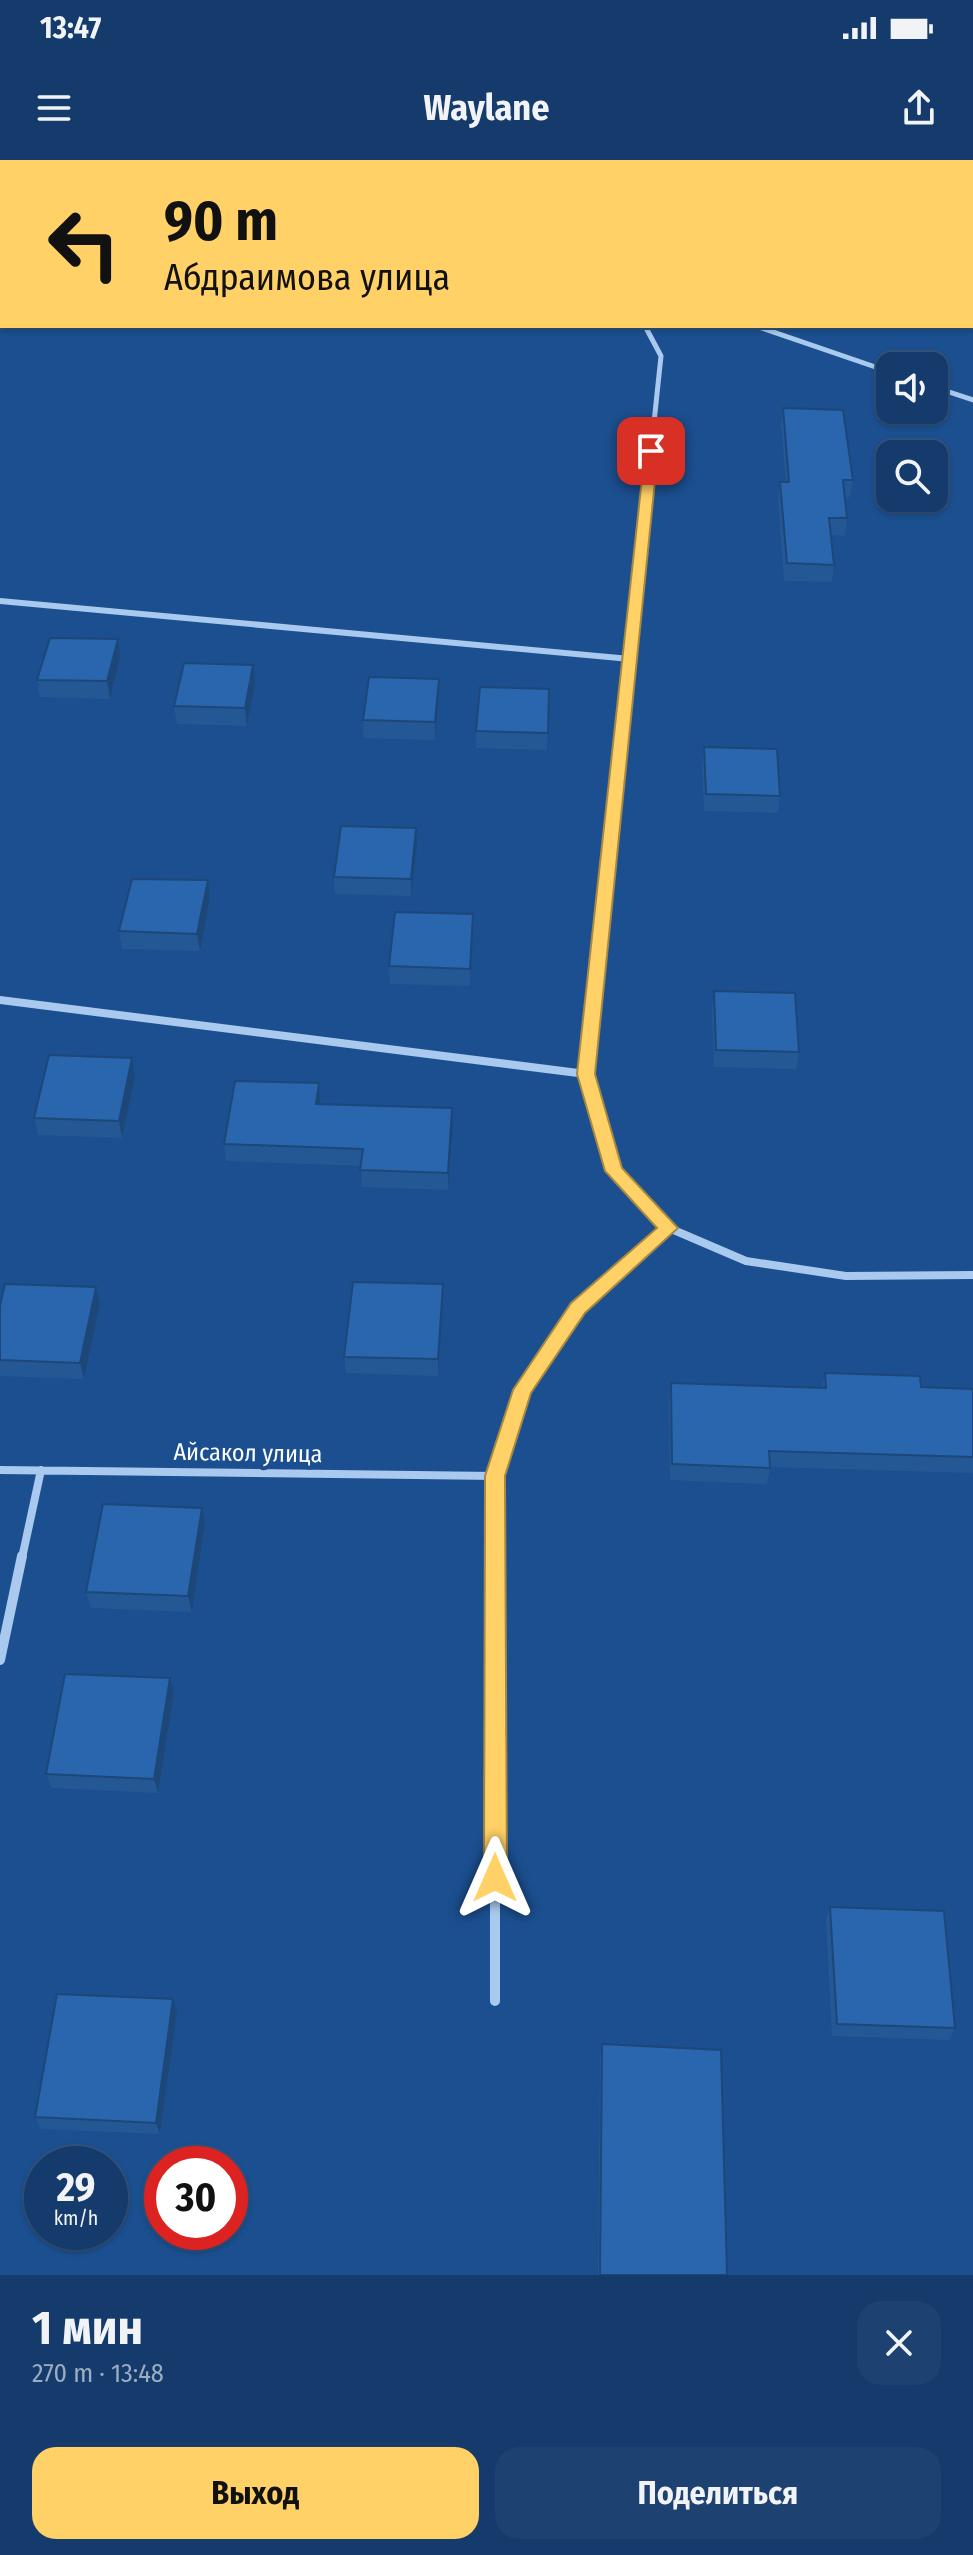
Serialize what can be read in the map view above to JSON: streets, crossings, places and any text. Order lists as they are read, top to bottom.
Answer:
{
  "streets": {
    "street": ["Айсакол улица"]
  },
  "page": {
    "status": "13:47",
    "header": "Waylane",
    "turn": ["90 m", "Абдраимова улица"],
    "speed": "29 km/h",
    "limit": "30",
    "heading": ["1 мин", "270 m · 13:48"],
    "buttons": ["Выход", "Поделиться"]
  }
}
